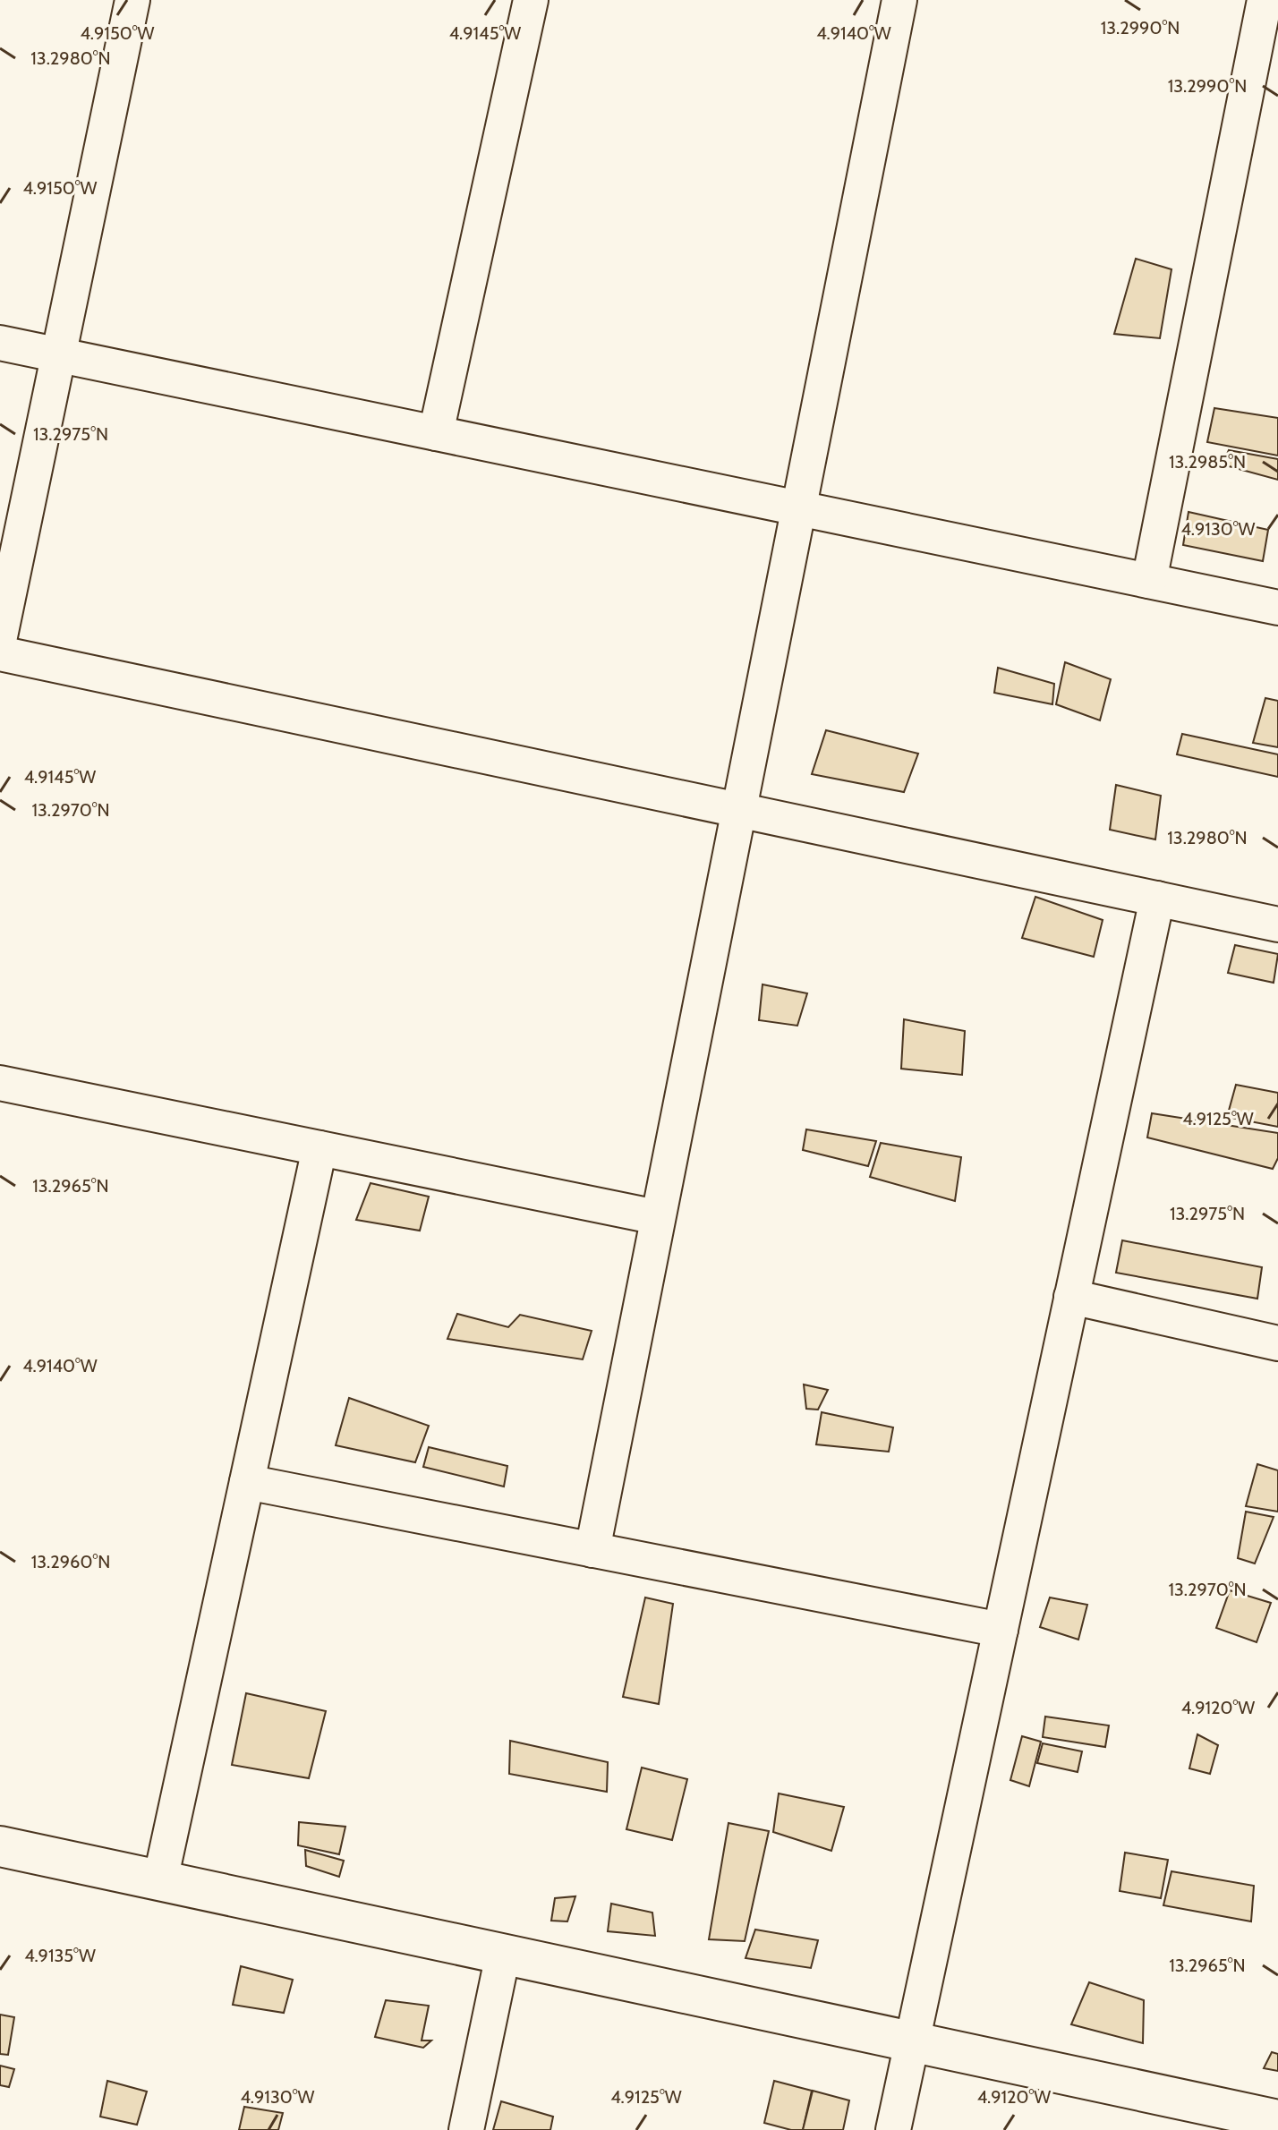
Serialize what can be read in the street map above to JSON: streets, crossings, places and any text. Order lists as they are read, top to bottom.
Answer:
{
  "coordinates": [
    "13.2990°N",
    "4.9145°W",
    "4.9150°W",
    "4.9140°W",
    "13.2980°N",
    "13.2975°N",
    "13.2985°N",
    "4.9130°W",
    "13.2970°N",
    "4.9125°W",
    "13.2965°N",
    "13.2960°N",
    "4.9120°W",
    "4.9135°W"
  ]
}
